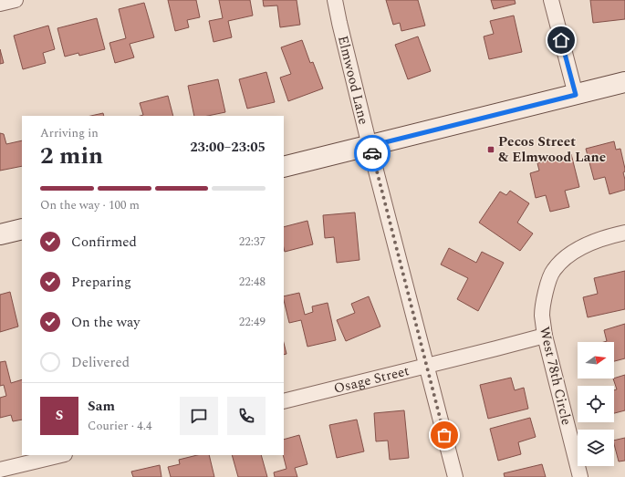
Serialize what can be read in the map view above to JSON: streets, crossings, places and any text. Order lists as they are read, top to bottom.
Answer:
{
  "streets": {
    "street": ["Elmwood Lane", "West 78th Circle", "Osage Street"]
  },
  "crossings": [
    ["Elmwood Lane", "Osage Street"],
    ["West 78th Circle", "Osage Street"]
  ],
  "places": {
    "transit": ["Pecos Street & Elmwood Lane"]
  },
  "north": "right",
  "page": {
    "heading": ["2 min", "Arriving in", "23:00–23:05"],
    "panel": ["Sam", "Courier · 4.4"],
    "bar": "On the way · 100 m",
    "list": [
      ["Confirmed", "22:37"],
      ["Preparing", "22:48"],
      ["On the way", "22:49"],
      "Delivered"
    ],
    "round": "S"
  }
}
